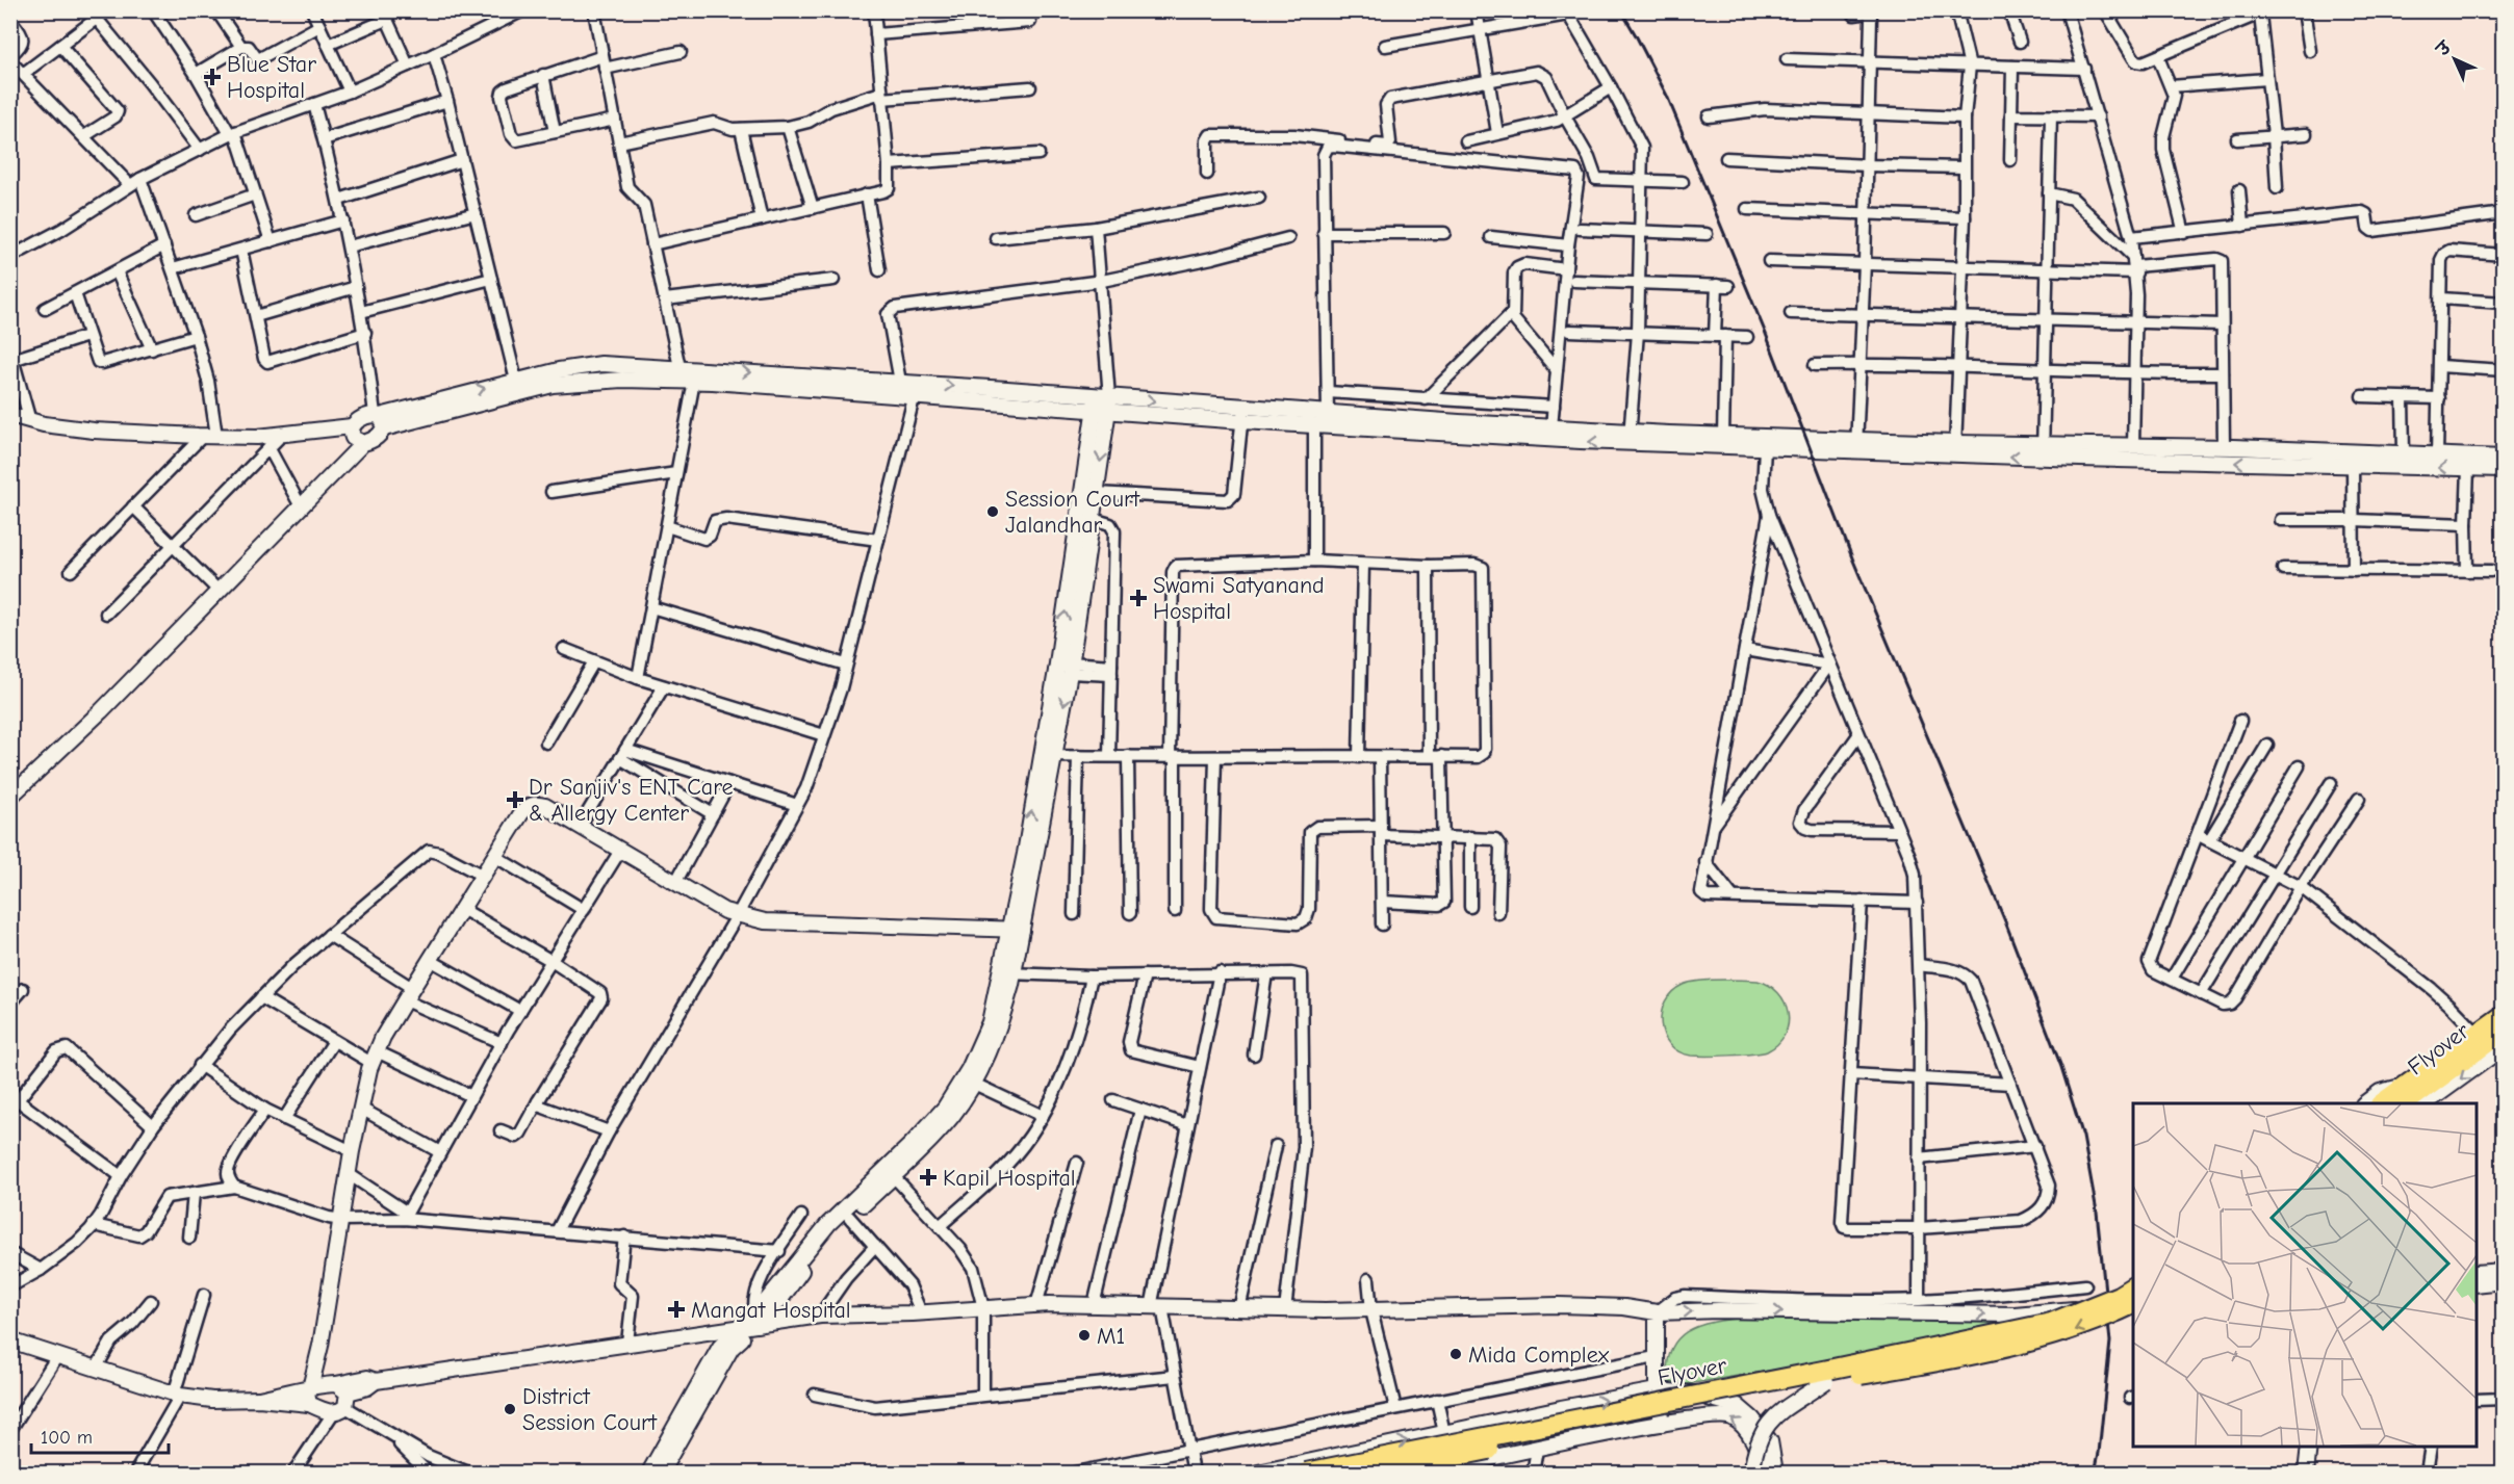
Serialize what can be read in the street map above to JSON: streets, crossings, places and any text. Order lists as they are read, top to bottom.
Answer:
{
  "streets": {
    "highway": ["Flyover"]
  },
  "places": {
    "health": [
      "Blue Star Hospital",
      "Swami Satyanand Hospital",
      "Dr Sanjiv's ENT Care & Allergy Center",
      "Kapil Hospital",
      "Mangat Hospital"
    ],
    "other": [
      "Session Court Jalandhar",
      "M1",
      "Mida Complex",
      "District Session Court"
    ]
  },
  "scale_bar": "100 m",
  "north": "top left"
}
